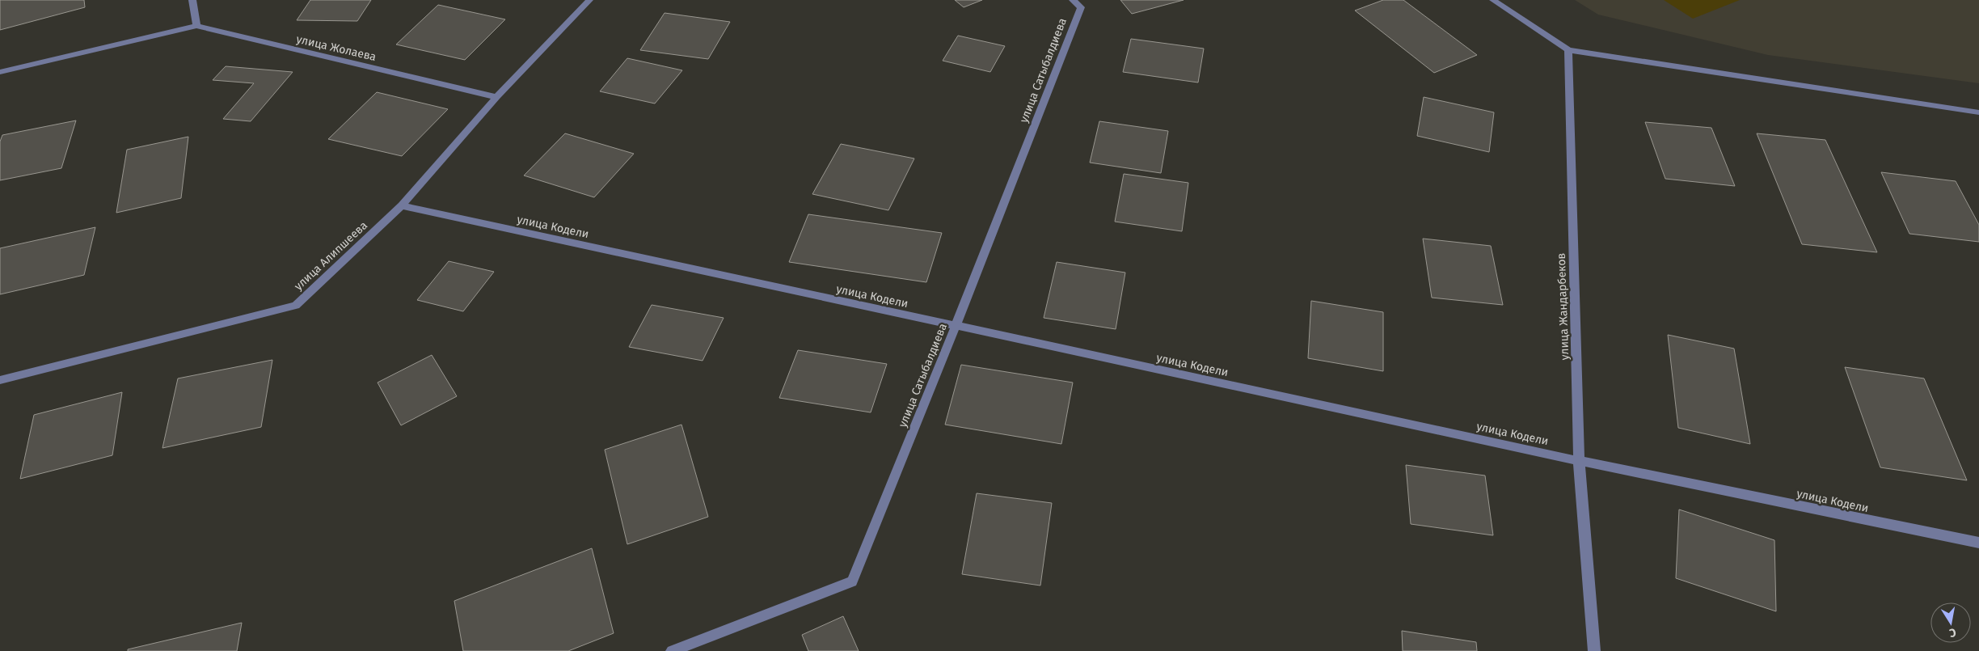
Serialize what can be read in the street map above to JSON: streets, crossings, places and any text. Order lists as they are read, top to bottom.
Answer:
{
  "streets": {
    "street": [
      "улица Жолаева",
      "улица Сатыбалдиева",
      "улица Кодели",
      "улица Алипшеева",
      "улица Жандарбеков"
    ]
  },
  "crossings": [
    ["улица Жолаева", "улица Алипшеева"],
    ["улица Сатыбалдиева", "улица Кодели"],
    ["улица Кодели", "улица Алипшеева"],
    ["улица Кодели", "улица Жандарбеков"]
  ],
  "north": "bottom"
}
